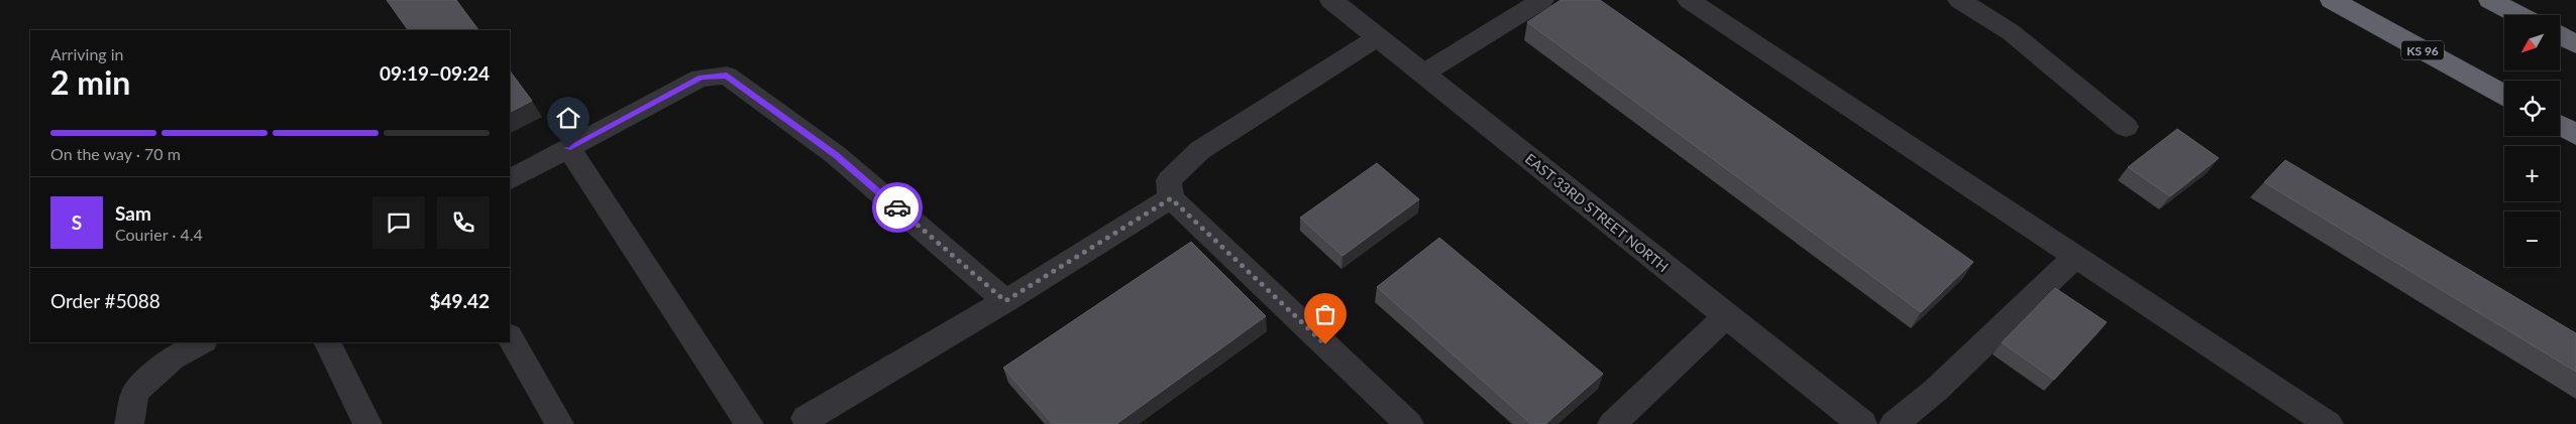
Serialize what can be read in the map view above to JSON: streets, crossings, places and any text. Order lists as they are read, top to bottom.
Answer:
{
  "streets": {
    "highway": ["KS 96"],
    "street": ["EAST 33RD STREET NORTH"]
  },
  "north": "bottom left",
  "page": {
    "map_buttons": ["+", "−"],
    "heading": ["2 min", "Arriving in", "09:19–09:24"],
    "panel": [
      "Sam",
      "Courier · 4.4",
      "Order #5088",
      "$49.42"
    ],
    "bar": "On the way · 70 m",
    "round": "S"
  }
}
